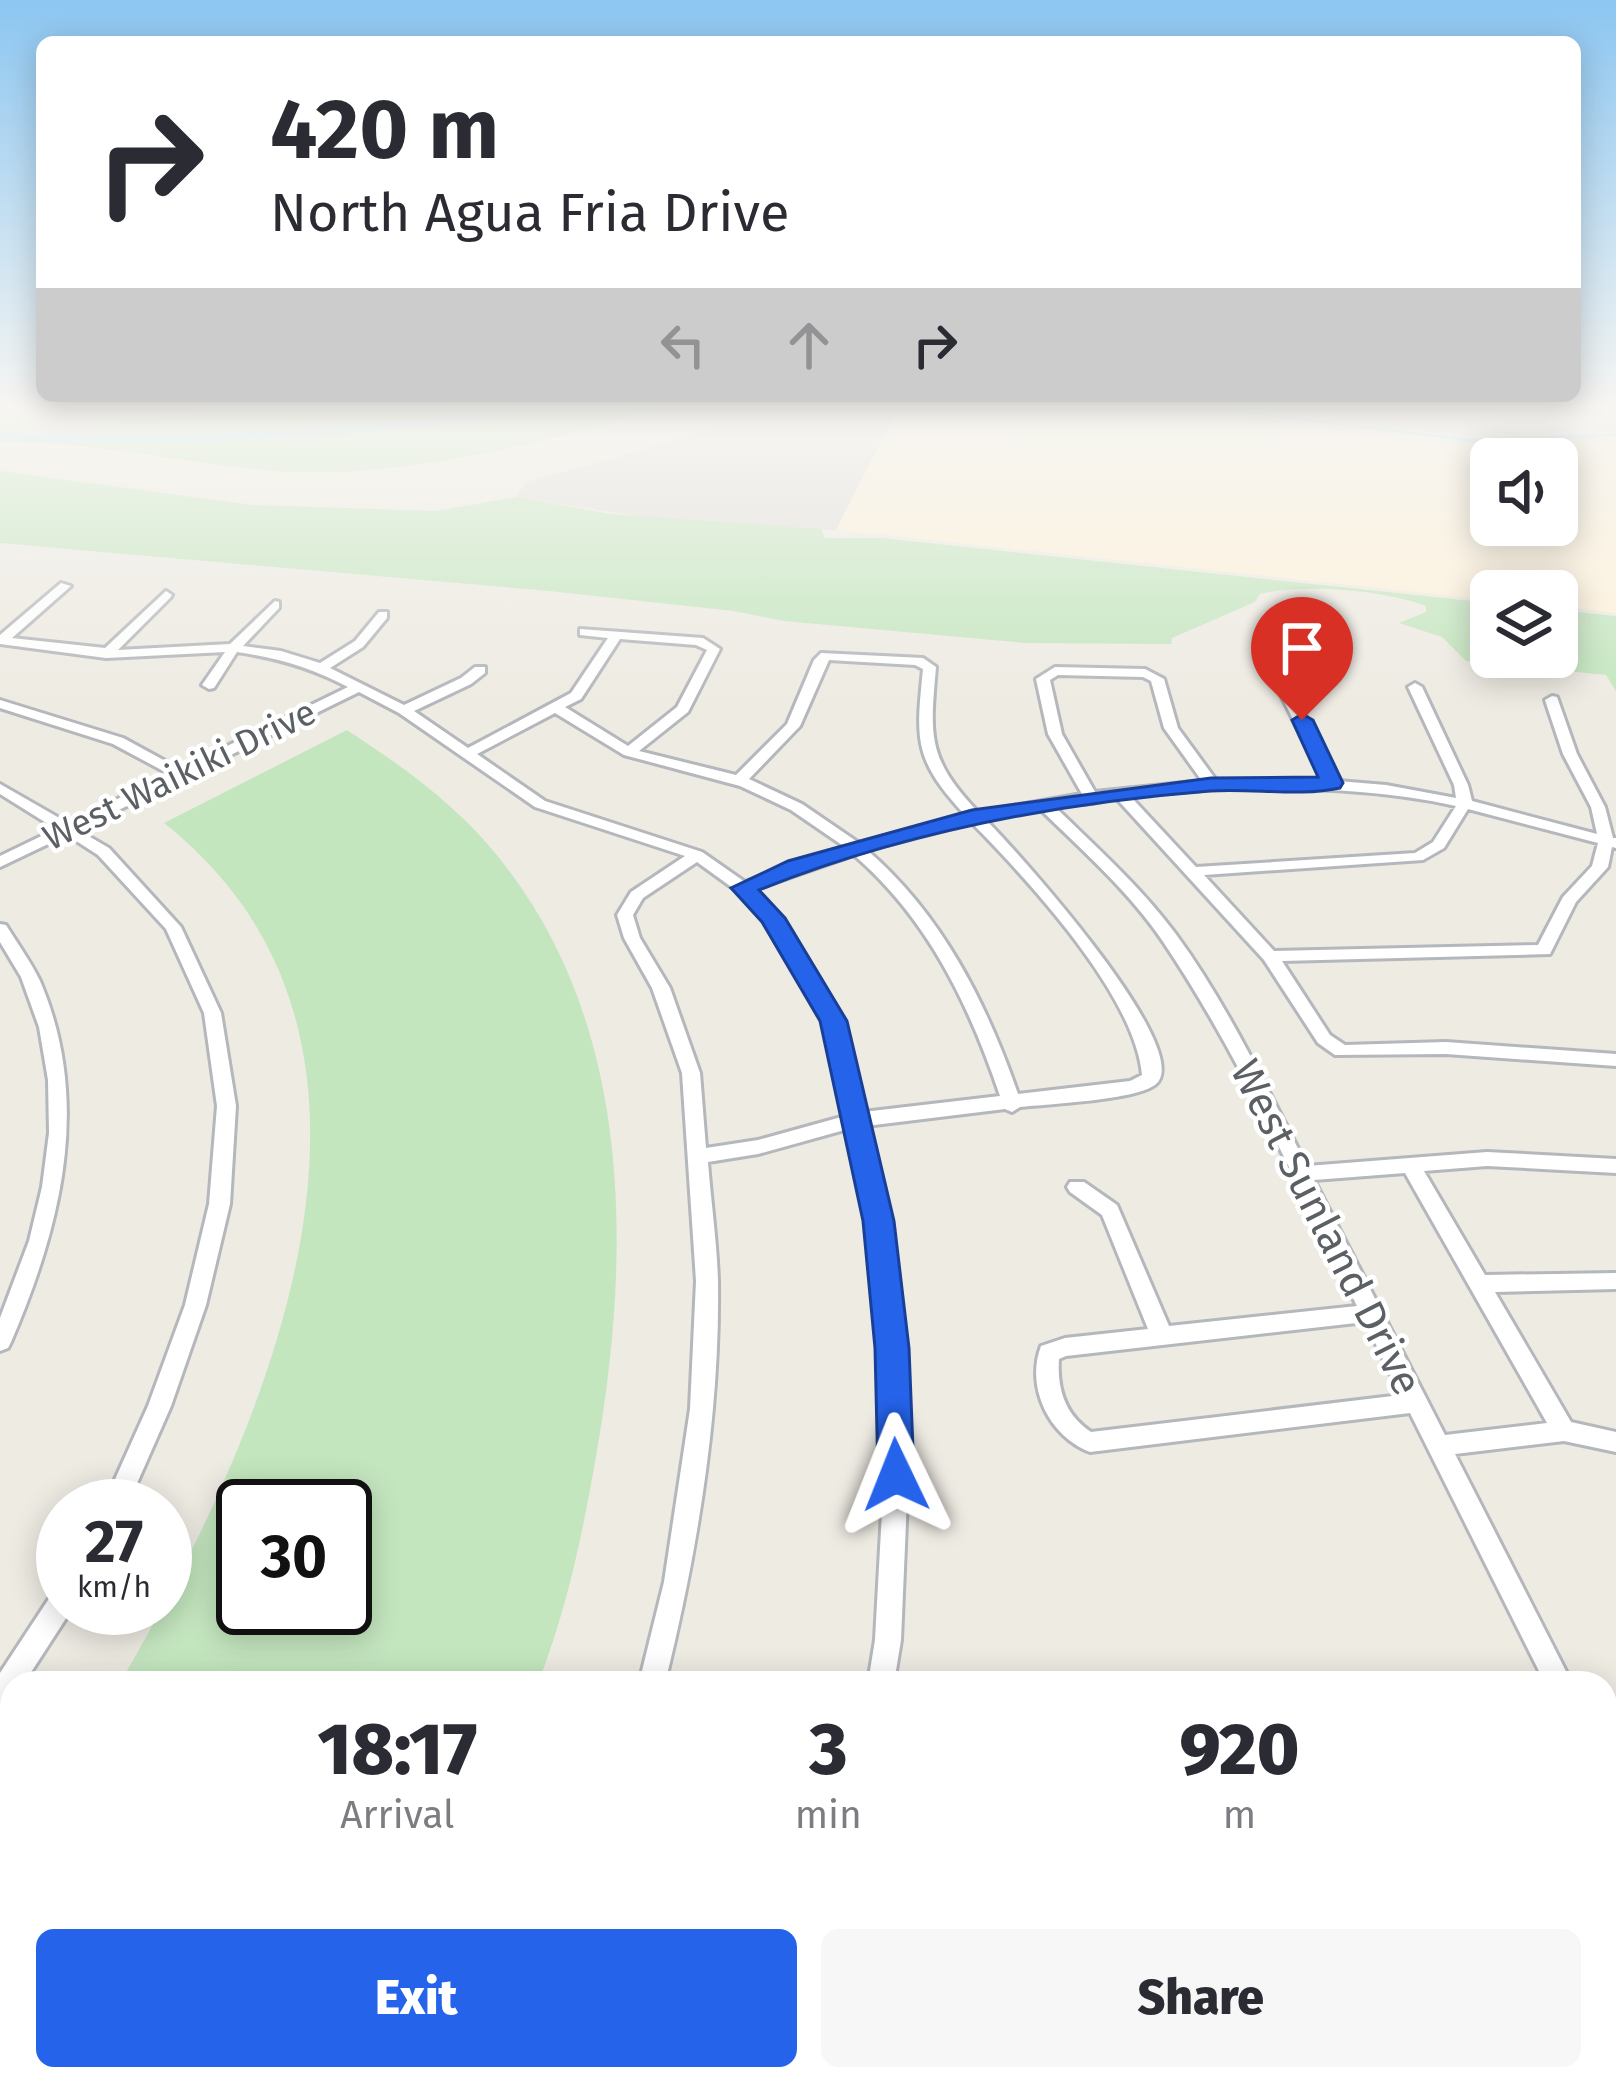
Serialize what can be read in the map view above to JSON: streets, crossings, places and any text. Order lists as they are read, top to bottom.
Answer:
{
  "streets": {
    "street": ["West Waikiki Drive", "West Sunland Drive"]
  },
  "page": {
    "turn": ["420 m", "North Agua Fria Drive"],
    "speed": "27 km/h",
    "limit": "30",
    "eta": [
      "18:17",
      "Arrival",
      "3",
      "min",
      "920",
      "m"
    ],
    "buttons": ["Exit", "Share"]
  }
}
